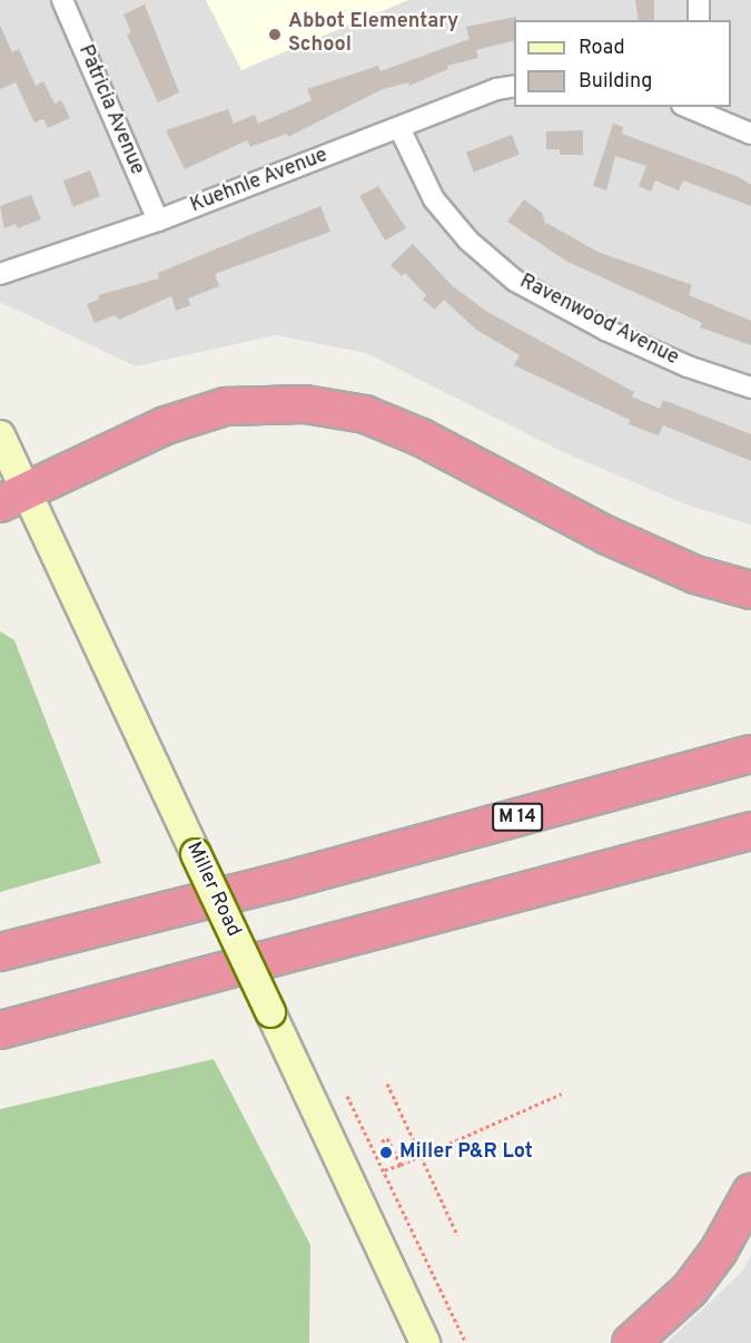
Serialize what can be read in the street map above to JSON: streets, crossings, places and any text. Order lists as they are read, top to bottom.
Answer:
{
  "streets": {
    "highway": ["M 14"],
    "main road": ["Miller Road"],
    "street": ["Patricia Avenue", "Kuehnle Avenue", "Ravenwood Avenue"]
  },
  "crossings": [
    ["Patricia Avenue", "Kuehnle Avenue"],
    ["Kuehnle Avenue", "Ravenwood Avenue"]
  ],
  "places": ["Abbot Elementary School", "Miller P&R Lot"],
  "legend": ["Road", "Building"]
}
